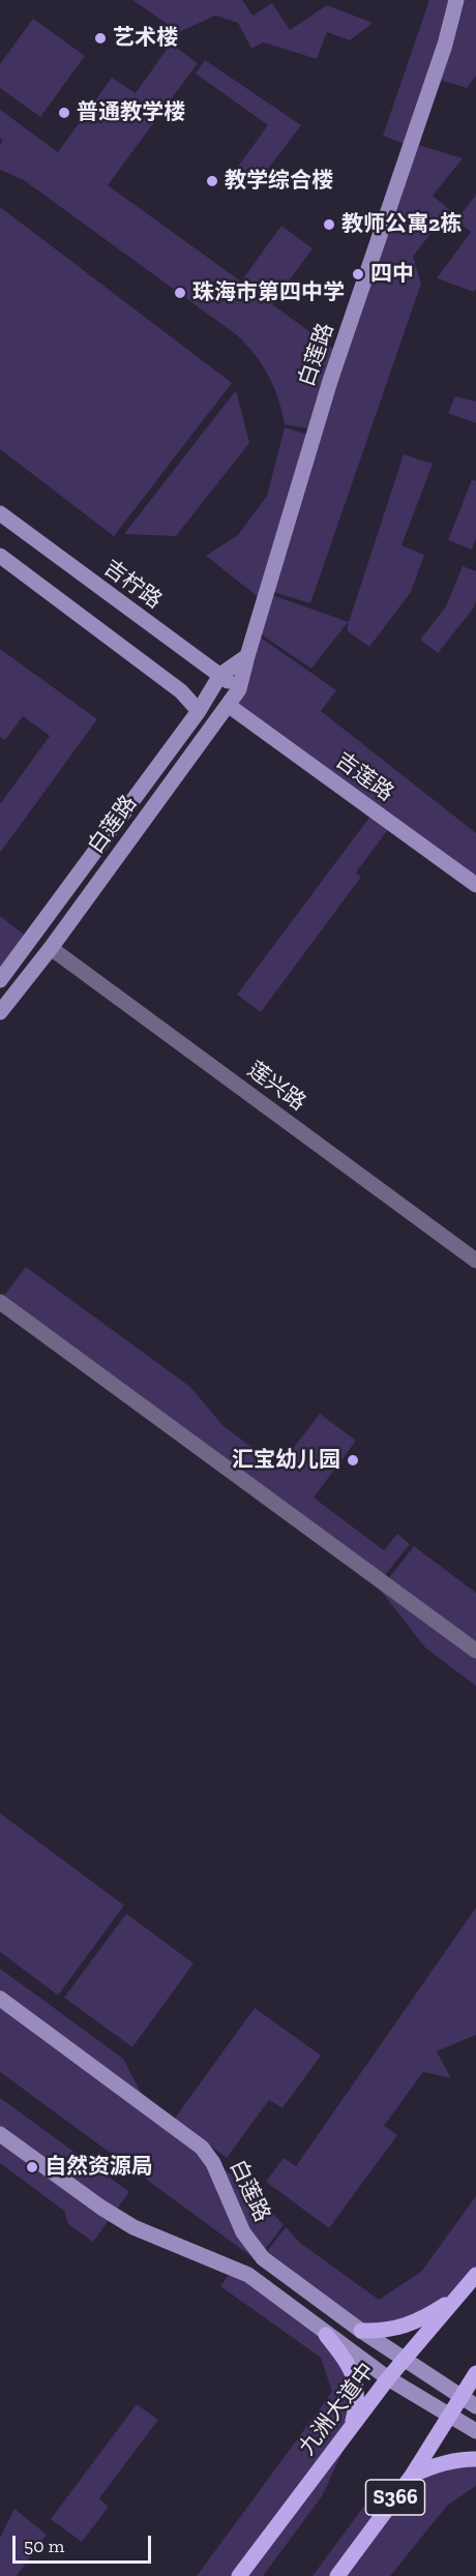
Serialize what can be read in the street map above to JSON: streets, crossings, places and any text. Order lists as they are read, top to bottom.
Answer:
{
  "streets": {
    "main road": [
      "白莲路",
      "吉柠路",
      "吉莲路",
      "九洲大道中",
      "S366"
    ],
    "street": ["莲兴路"]
  },
  "crossings": [
    ["白莲路", "吉柠路"],
    ["白莲路", "吉莲路"],
    ["白莲路", "莲兴路"],
    ["白莲路", "九洲大道中"]
  ],
  "places": [
    "艺术楼",
    "普通教学楼",
    "教学综合楼",
    "教师公寓2栋",
    "四中",
    "珠海市第四中学",
    "汇宝幼儿园",
    "自然资源局"
  ],
  "scale_bar": "50 m"
}
